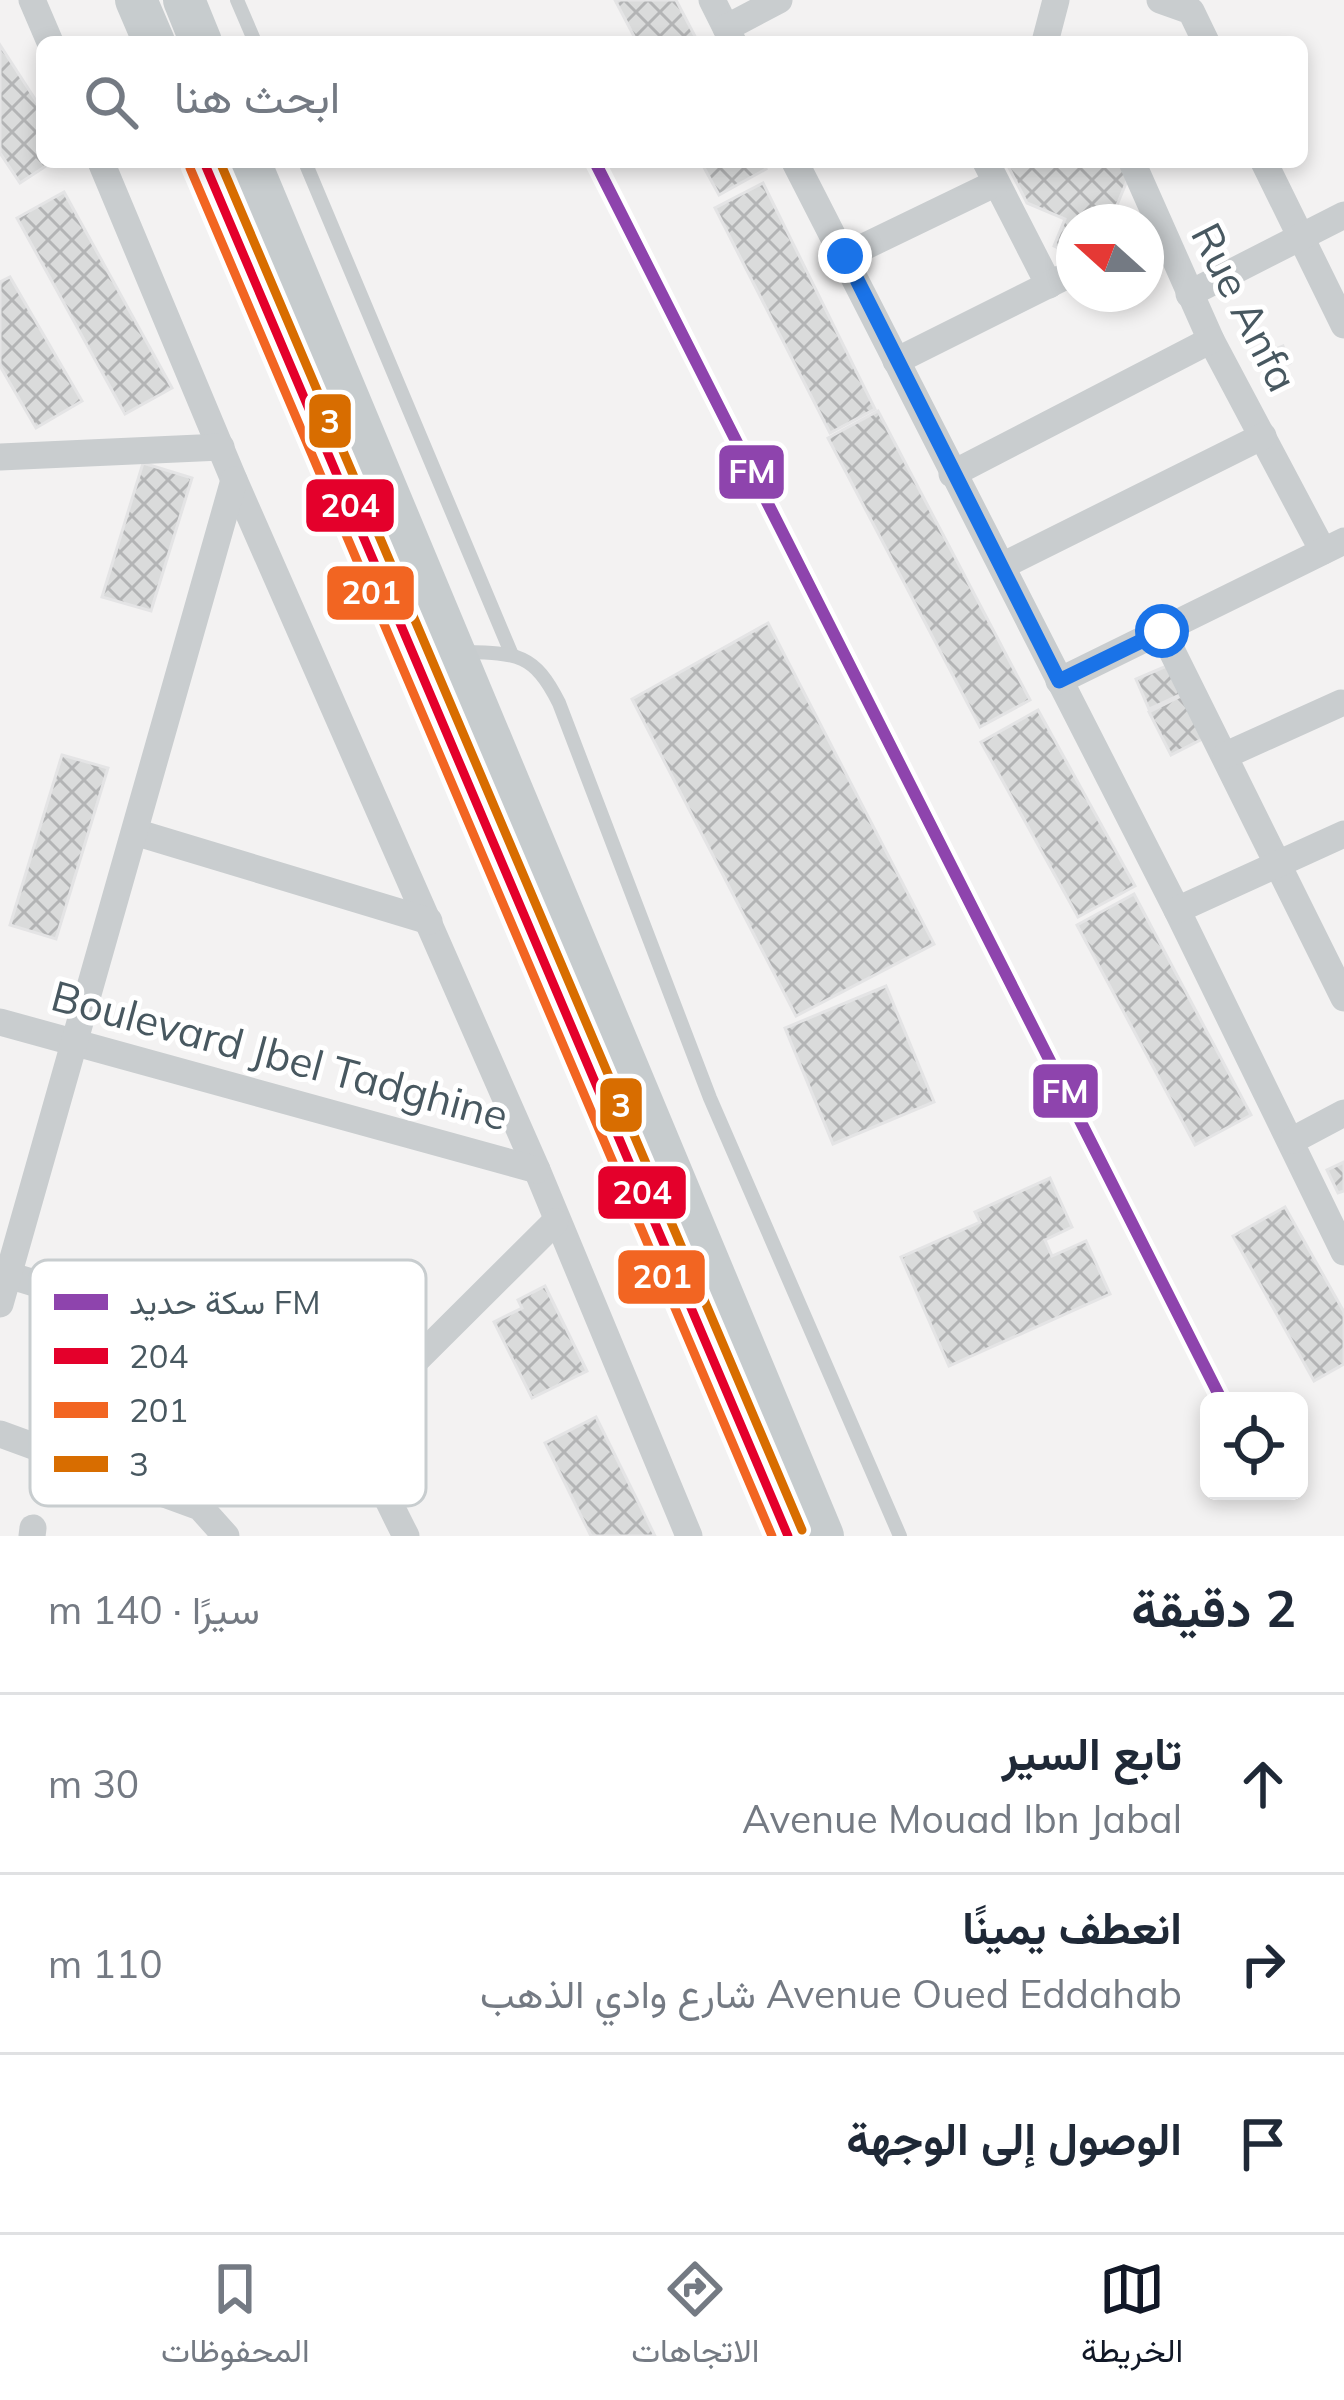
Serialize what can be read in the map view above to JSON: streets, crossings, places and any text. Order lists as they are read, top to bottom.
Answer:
{
  "streets": {
    "street": ["Rue Anfa", "Boulevard Jbel Tadghine"]
  },
  "lines": [
    "rail line FM",
    "transit line 204",
    "transit line 201",
    "transit line 3"
  ],
  "legend": [
    "سكة حديد FM",
    "204",
    "201",
    "3"
  ],
  "north": "left",
  "page": {
    "search": "ابحث هنا",
    "heading": ["2 دقيقة", "سيرًا · 140 m"],
    "list": [
      ["تابع السير", "Avenue Mouad Ibn Jabal", "30 m"],
      ["انعطف يمينًا", "Avenue Oued Eddahab شارع وادي الذهب", "110 m"],
      "الوصول إلى الوجهة"
    ],
    "nav": ["الخريطة", "الاتجاهات", "المحفوظات"]
  }
}
